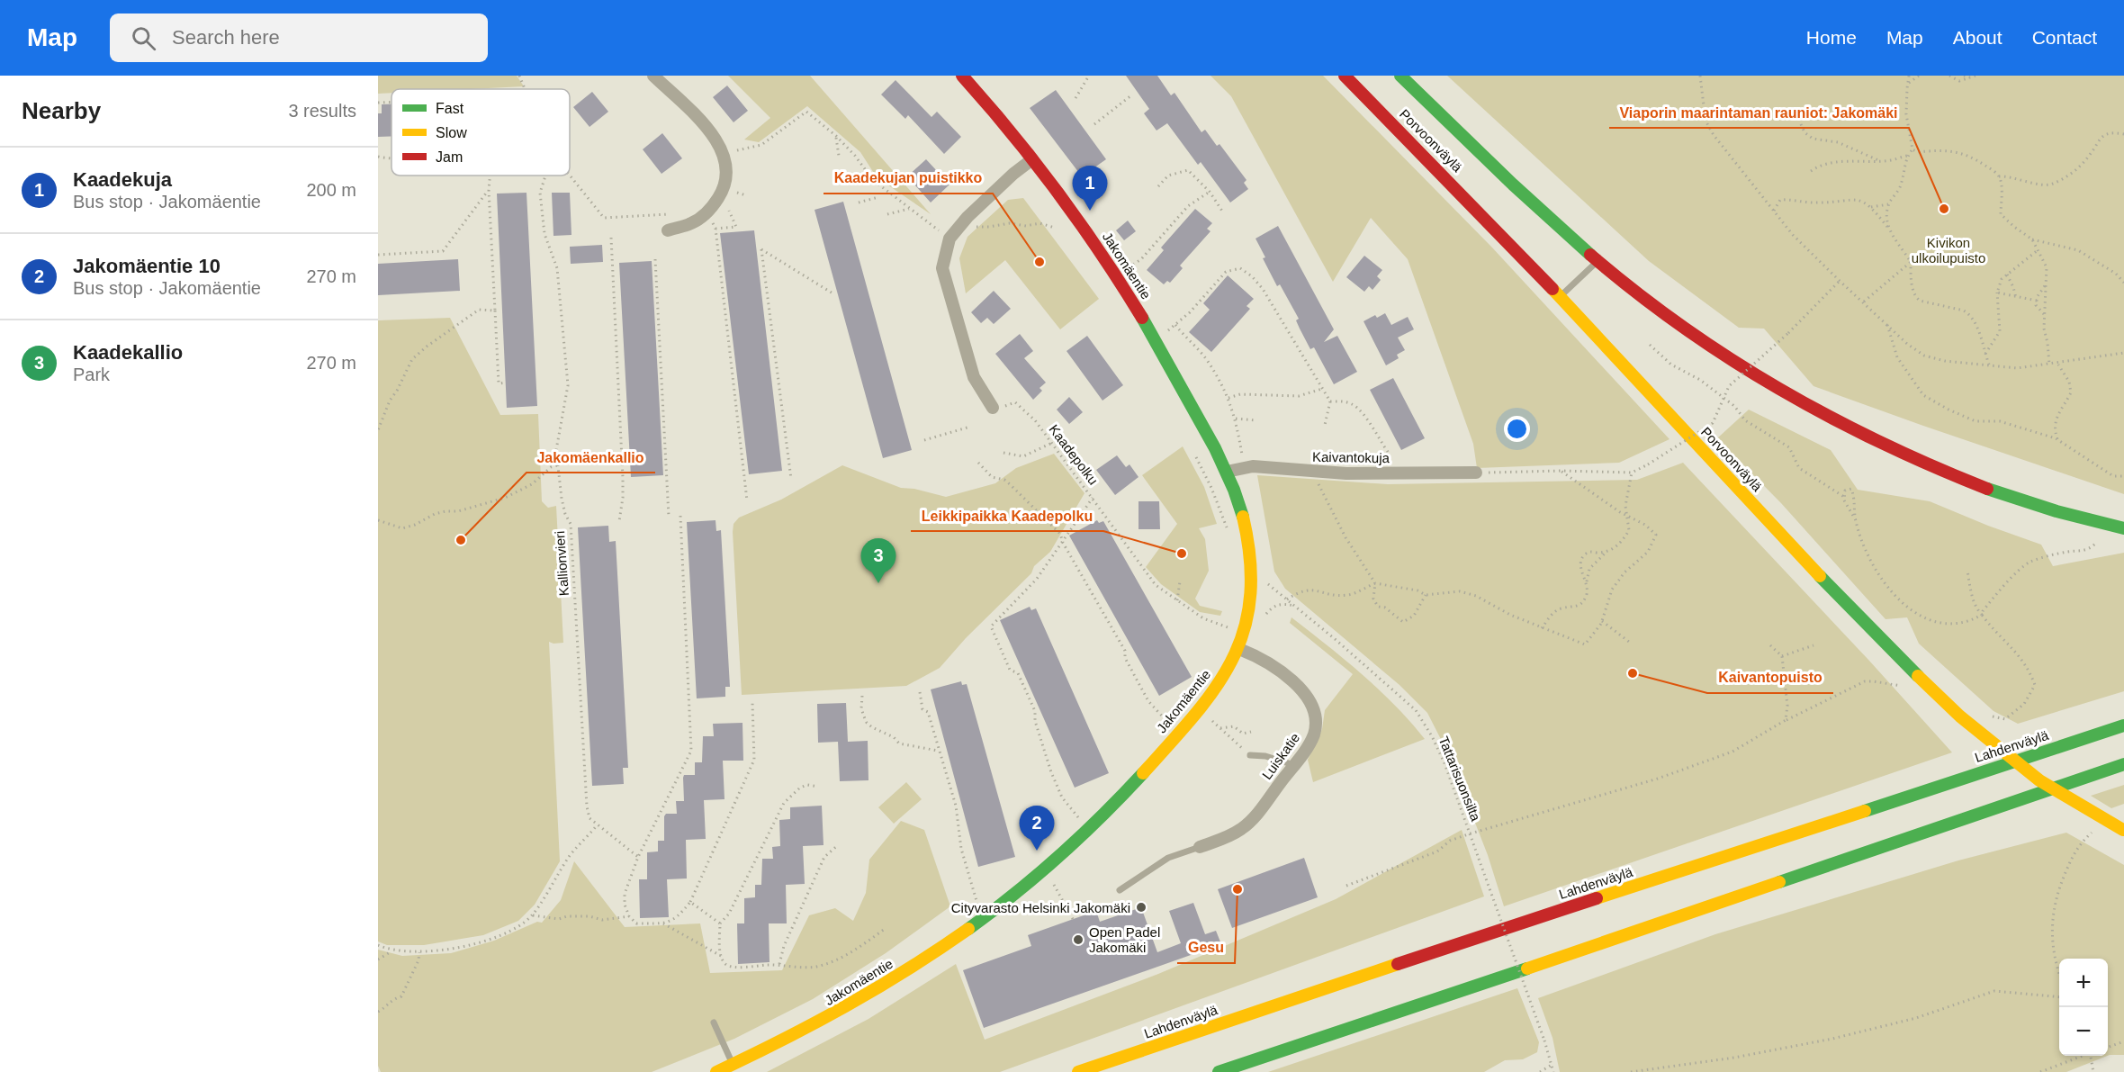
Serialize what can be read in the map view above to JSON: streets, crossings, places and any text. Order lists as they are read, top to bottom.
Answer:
{
  "streets": {
    "main road": ["Porvoonväylä", "Jakomäentie", "Lahdenväylä"],
    "street": ["Kaivantokuja", "Luiskatie"],
    "path": ["Kaadepolku", "Kallionvieri", "Tattarisuonsilta"]
  },
  "crossings": [
    ["Jakomäentie", "Kaivantokuja"],
    ["Jakomäentie", "Luiskatie"]
  ],
  "parks": ["Kivikon ulkoilupuisto"],
  "places": [
    "Viaporin maarintaman rauniot: Jakomäki",
    "Kaadekujan puistikko",
    "Jakomäenkallio",
    "Leikkipaikka Kaadepolku",
    "Kaivantopuisto",
    "Gesu",
    "Cityvarasto Helsinki Jakomäki",
    "Open Padel Jakomäki"
  ],
  "legend": ["Fast", "Slow", "Jam"],
  "page": {
    "header": "Map",
    "search": "Search here",
    "nav": [
      "Home",
      "Map",
      "About",
      "Contact"
    ],
    "heading": ["Nearby", "3 results"],
    "list": [
      {
        "mark": "1",
        "name": "Kaadekuja",
        "note": "Bus stop · Jakomäentie",
        "value": "200 m"
      },
      {
        "mark": "2",
        "name": "Jakomäentie 10",
        "note": "Bus stop · Jakomäentie",
        "value": "270 m"
      },
      {
        "mark": "3",
        "name": "Kaadekallio",
        "note": "Park",
        "value": "270 m"
      }
    ],
    "pins": ["1", "3", "2"],
    "map_buttons": ["+", "−"]
  }
}
